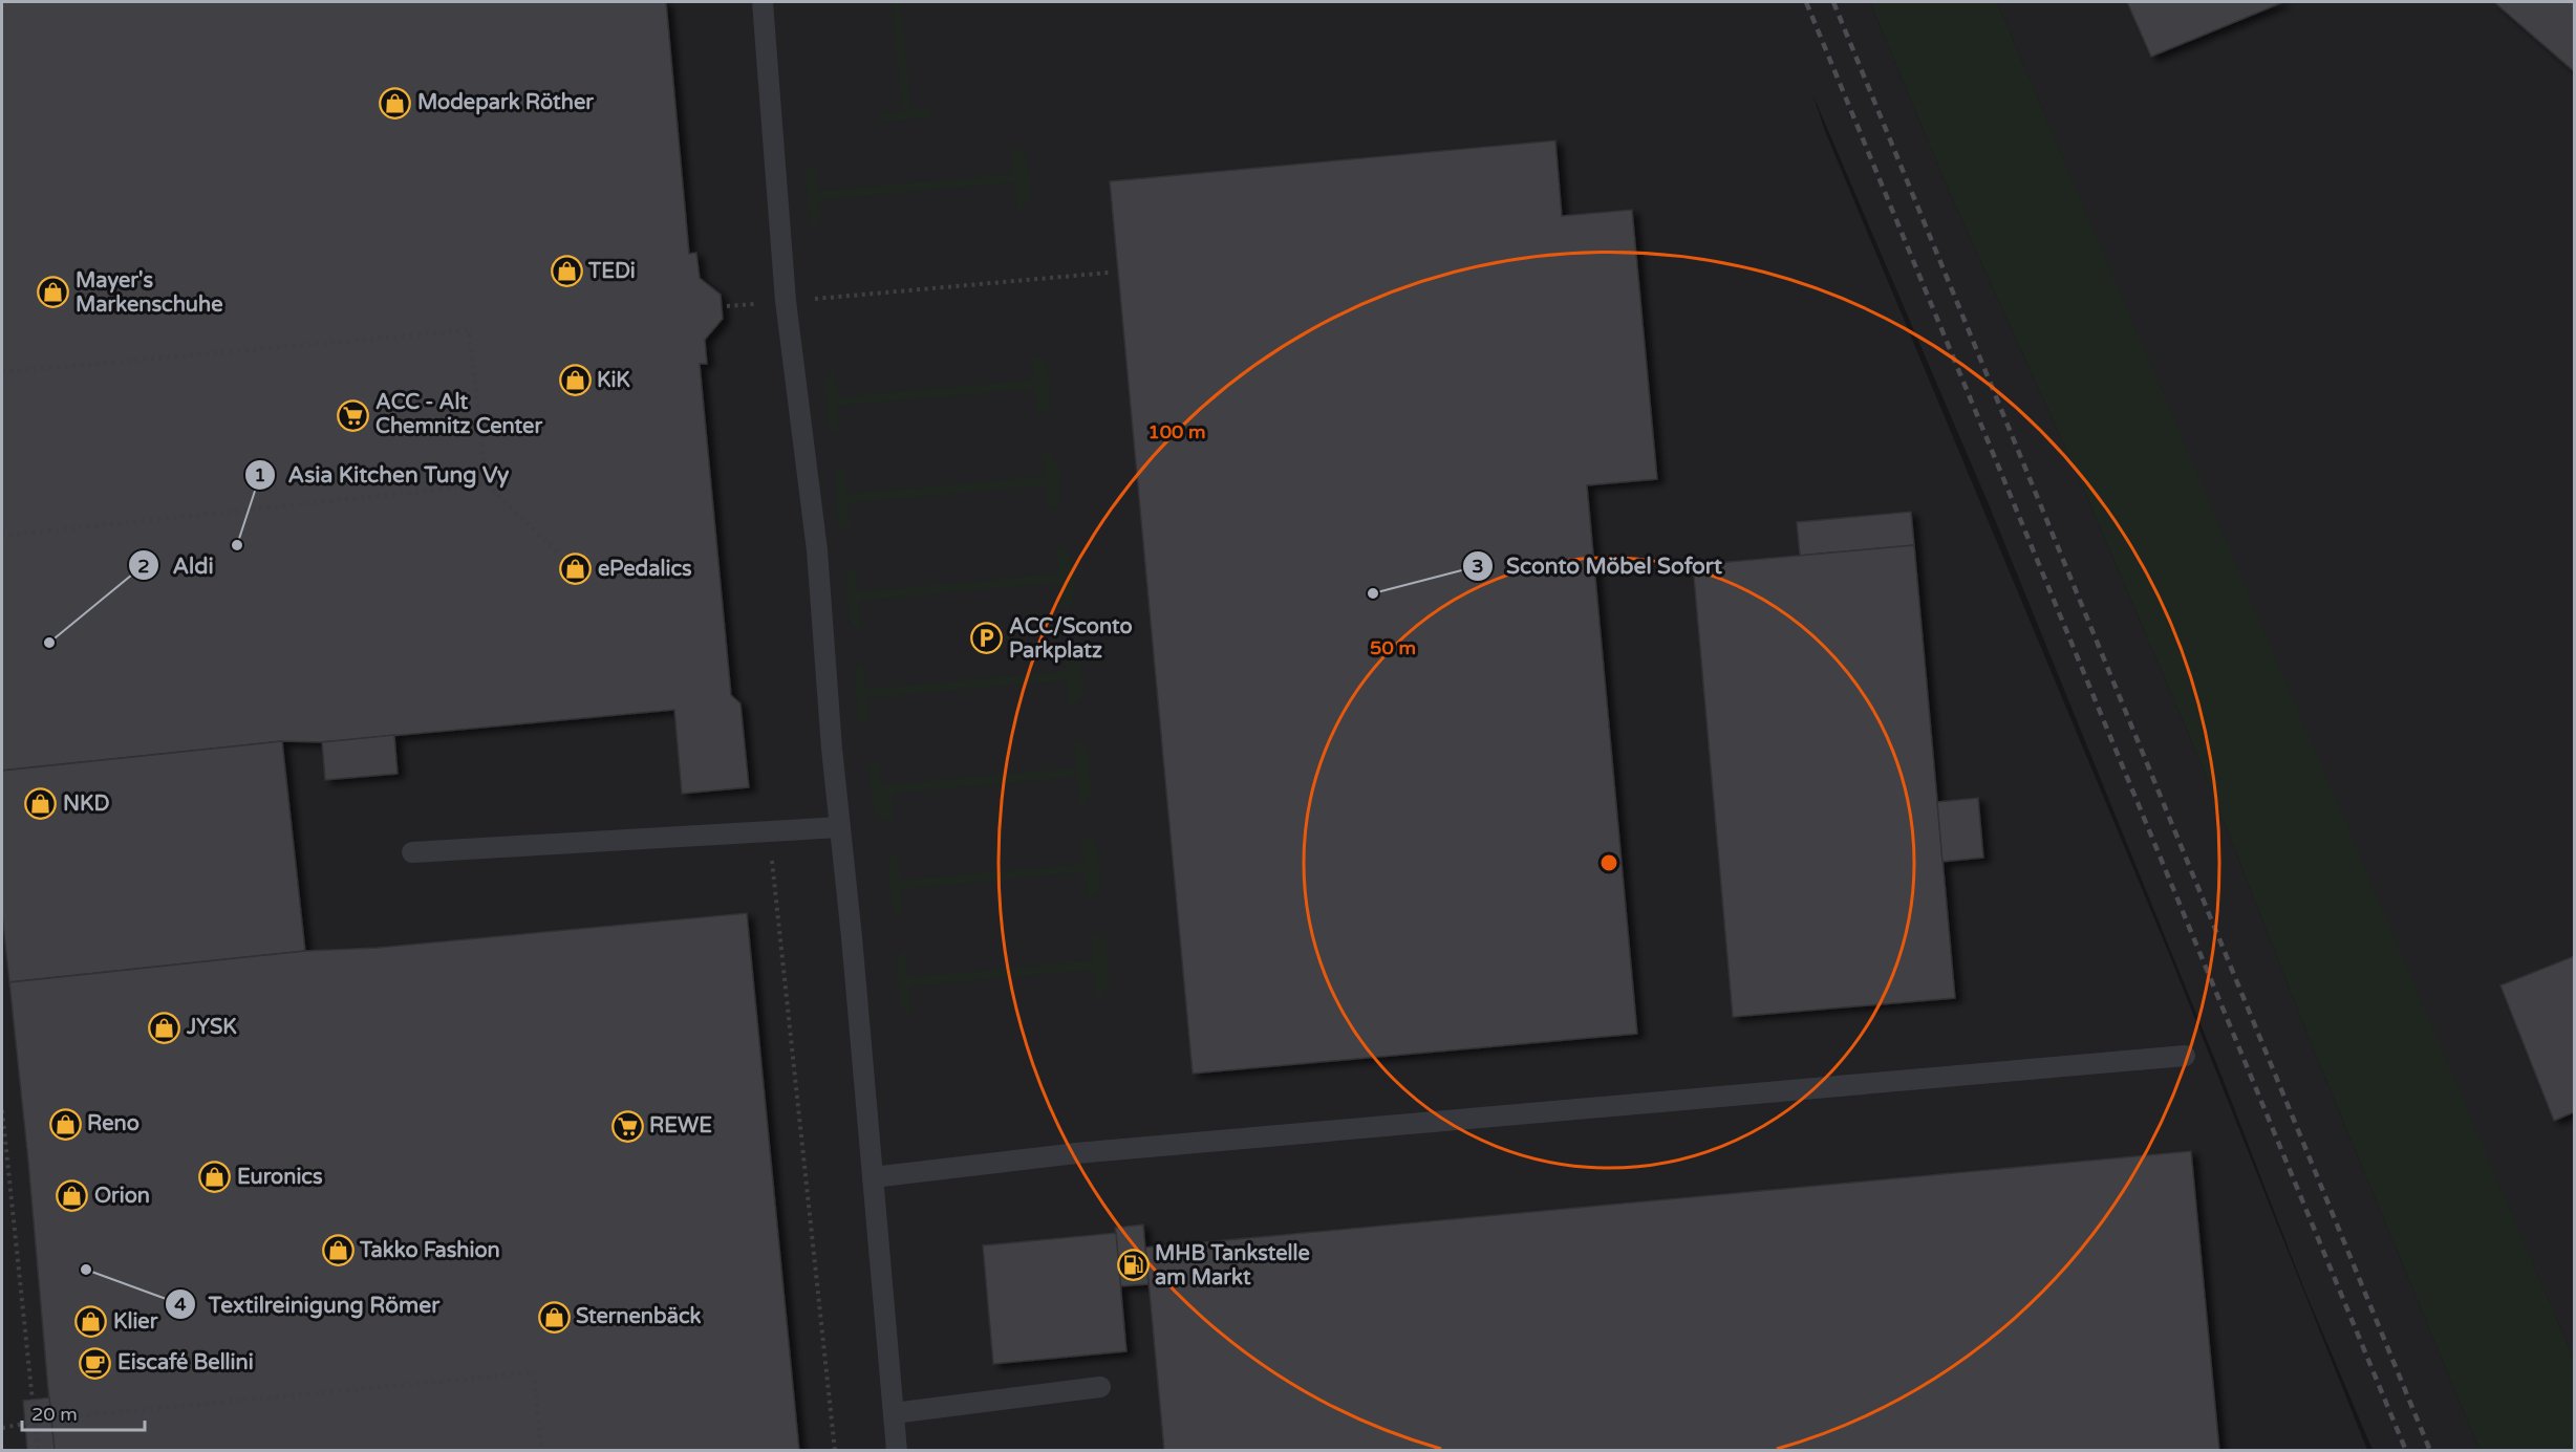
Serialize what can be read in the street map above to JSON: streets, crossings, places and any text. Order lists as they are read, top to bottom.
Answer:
{
  "places": {
    "shop": [
      "Modepark Röther",
      "TEDi",
      "Mayer's Markenschuhe",
      "KiK",
      "ePedalics",
      "NKD",
      "JYSK",
      "Reno",
      "Euronics",
      "Orion",
      "Takko Fashion",
      "Sternenbäck",
      "Klier"
    ],
    "supermarket": ["ACC - Alt Chemnitz Center", "REWE"],
    "other": [
      "Asia Kitchen Tung Vy",
      "Sconto Möbel Sofort",
      "Aldi",
      "Textilreinigung Römer"
    ],
    "parking": ["ACC/Sconto Parkplatz"],
    "fuel station": ["MHB Tankstelle am Markt"],
    "cafe": ["Eiscafé Bellini"]
  },
  "scale_bar": "20 m",
  "rings": ["100 m", "50 m"]
}
